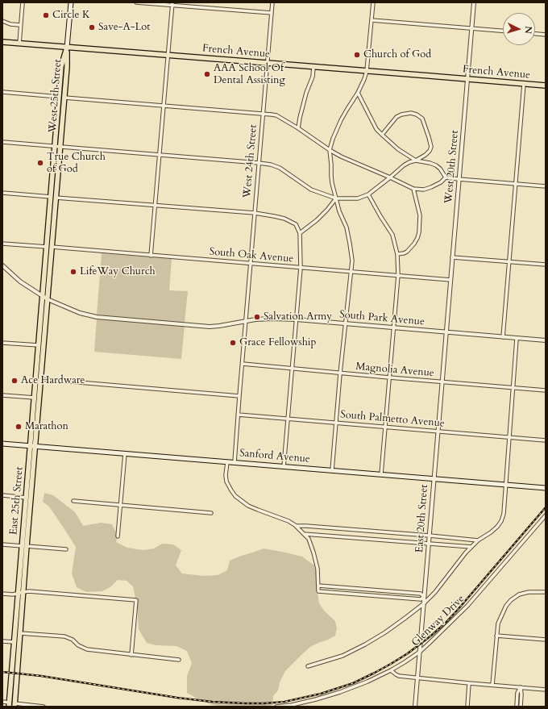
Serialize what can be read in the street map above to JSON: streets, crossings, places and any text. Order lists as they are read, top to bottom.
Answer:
{
  "streets": {
    "main road": [
      "French Avenue",
      "West 25th Street",
      "Sanford Avenue",
      "East 25th Street"
    ],
    "street": [
      "West 24th Street",
      "West 20th Street",
      "South Oak Avenue",
      "South Park Avenue",
      "Magnolia Avenue",
      "South Palmetto Avenue",
      "East 20th Street",
      "Glenway Drive"
    ]
  },
  "crossings": [
    ["French Avenue", "West 25th Street"],
    ["French Avenue", "West 24th Street"],
    ["French Avenue", "West 20th Street"],
    ["West 25th Street", "South Oak Avenue"],
    ["West 25th Street", "South Park Avenue"],
    ["West 25th Street", "East 25th Street"],
    ["West 24th Street", "South Oak Avenue"],
    ["West 24th Street", "South Park Avenue"],
    ["West 24th Street", "Magnolia Avenue"],
    ["West 24th Street", "South Palmetto Avenue"],
    ["West 24th Street", "Sanford Avenue"],
    ["West 20th Street", "South Oak Avenue"],
    ["West 20th Street", "South Park Avenue"],
    ["West 20th Street", "East 20th Street"],
    ["South Park Avenue", "East 25th Street"],
    ["South Park Avenue", "East 20th Street"],
    ["Magnolia Avenue", "East 20th Street"],
    ["South Palmetto Avenue", "East 20th Street"],
    ["Sanford Avenue", "East 25th Street"],
    ["Sanford Avenue", "East 20th Street"],
    ["East 20th Street", "Glenway Drive"]
  ],
  "places": [
    "Circle K",
    "Save-A-Lot",
    "Church of God",
    "AAA School Of Dental Assisting",
    "True Church of God",
    "LifeWay Church",
    "Salvation Army",
    "Grace Fellowship",
    "Ace Hardware",
    "Marathon"
  ],
  "north": "right"
}
